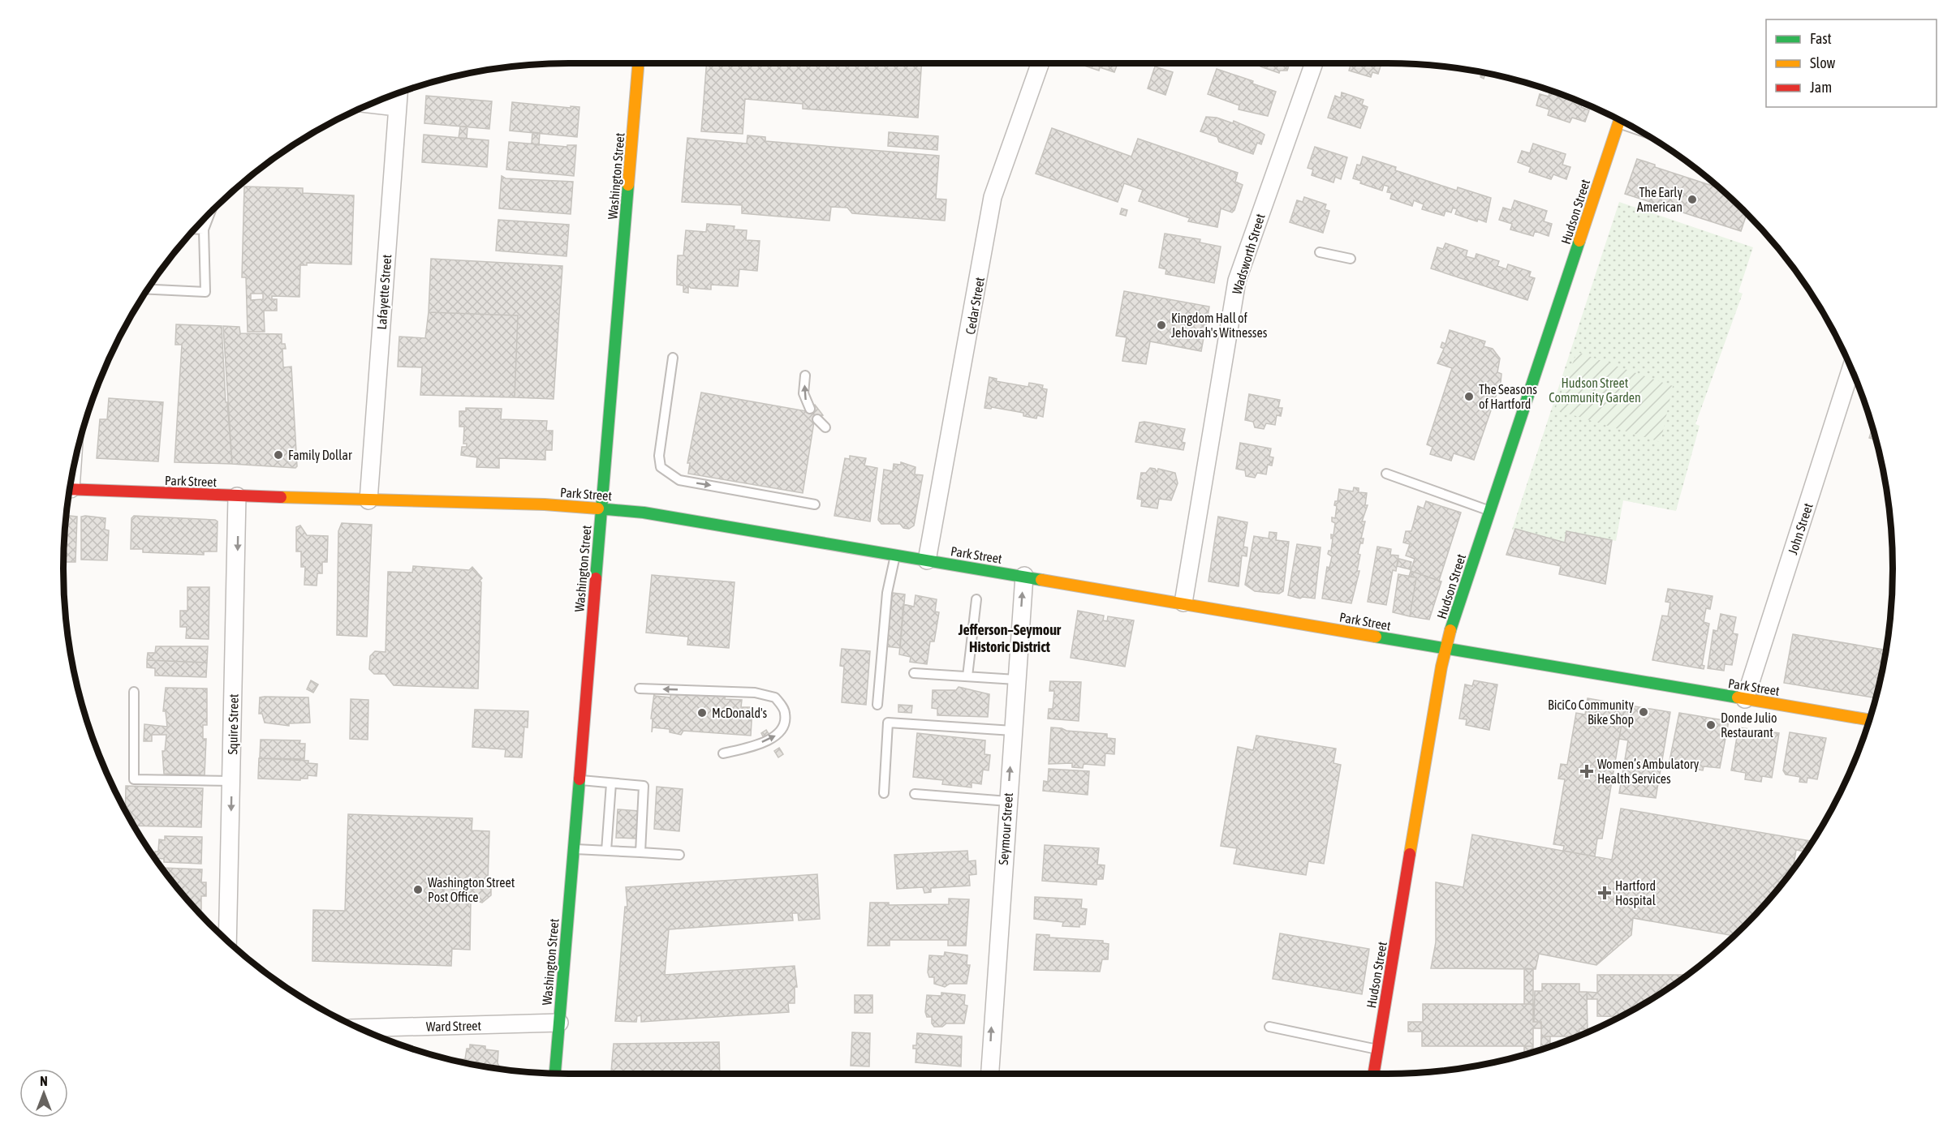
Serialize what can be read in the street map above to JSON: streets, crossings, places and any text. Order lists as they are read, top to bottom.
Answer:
{
  "streets": {
    "main road": ["Washington Street", "Hudson Street", "Park Street"],
    "street": [
      "Wadsworth Street",
      "Lafayette Street",
      "Cedar Street",
      "John Street",
      "Squire Street",
      "Seymour Street",
      "Ward Street"
    ]
  },
  "crossings": [
    ["Washington Street", "Park Street"],
    ["Washington Street", "Ward Street"],
    ["Hudson Street", "Park Street"],
    ["Wadsworth Street", "Park Street"],
    ["Lafayette Street", "Park Street"],
    ["Cedar Street", "Park Street"],
    ["Park Street", "John Street"],
    ["Park Street", "Squire Street"],
    ["Park Street", "Seymour Street"]
  ],
  "one_way": ["Squire Street", "Seymour Street"],
  "districts": ["Jefferson–Seymour Historic District"],
  "parks": ["Hudson Street Community Garden"],
  "places": {
    "other": [
      "The Early American",
      "Kingdom Hall of Jehovah's Witnesses",
      "The Seasons of Hartford",
      "Family Dollar",
      "BiciCo Community Bike Shop",
      "McDonald's",
      "Donde Julio Restaurant",
      "Washington Street Post Office"
    ],
    "health": ["Women’s Ambulatory Health Services", "Hartford Hospital"]
  },
  "legend": ["Fast", "Slow", "Jam"],
  "north": "top"
}
